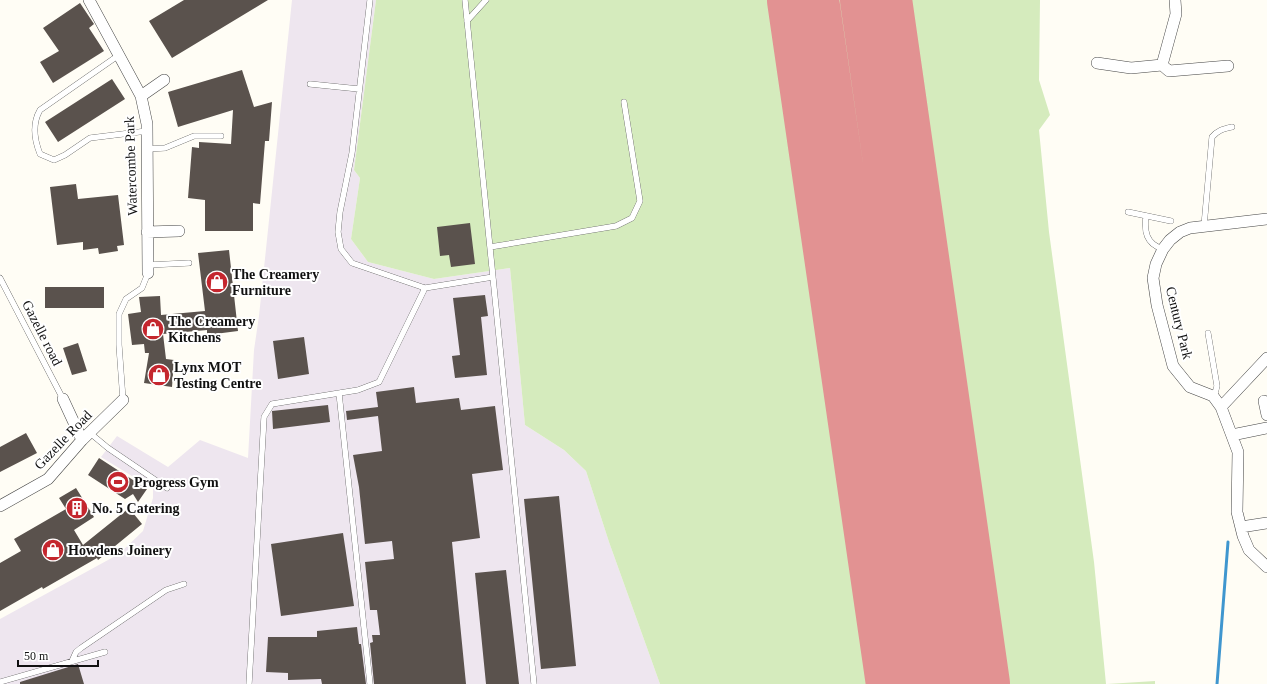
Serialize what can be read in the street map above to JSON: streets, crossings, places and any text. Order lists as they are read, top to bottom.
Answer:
{
  "streets": {
    "street": ["Watercombe Park", "Century Park", "Gazelle Road"],
    "lane": ["Gazelle road"]
  },
  "places": {
    "shop": [
      "The Creamery Furniture",
      "The Creamery Kitchens",
      "Lynx MOT Testing Centre",
      "Howdens Joinery"
    ],
    "sports": ["Progress Gym"],
    "building": ["No. 5 Catering"]
  },
  "scale_bar": "50 m"
}
